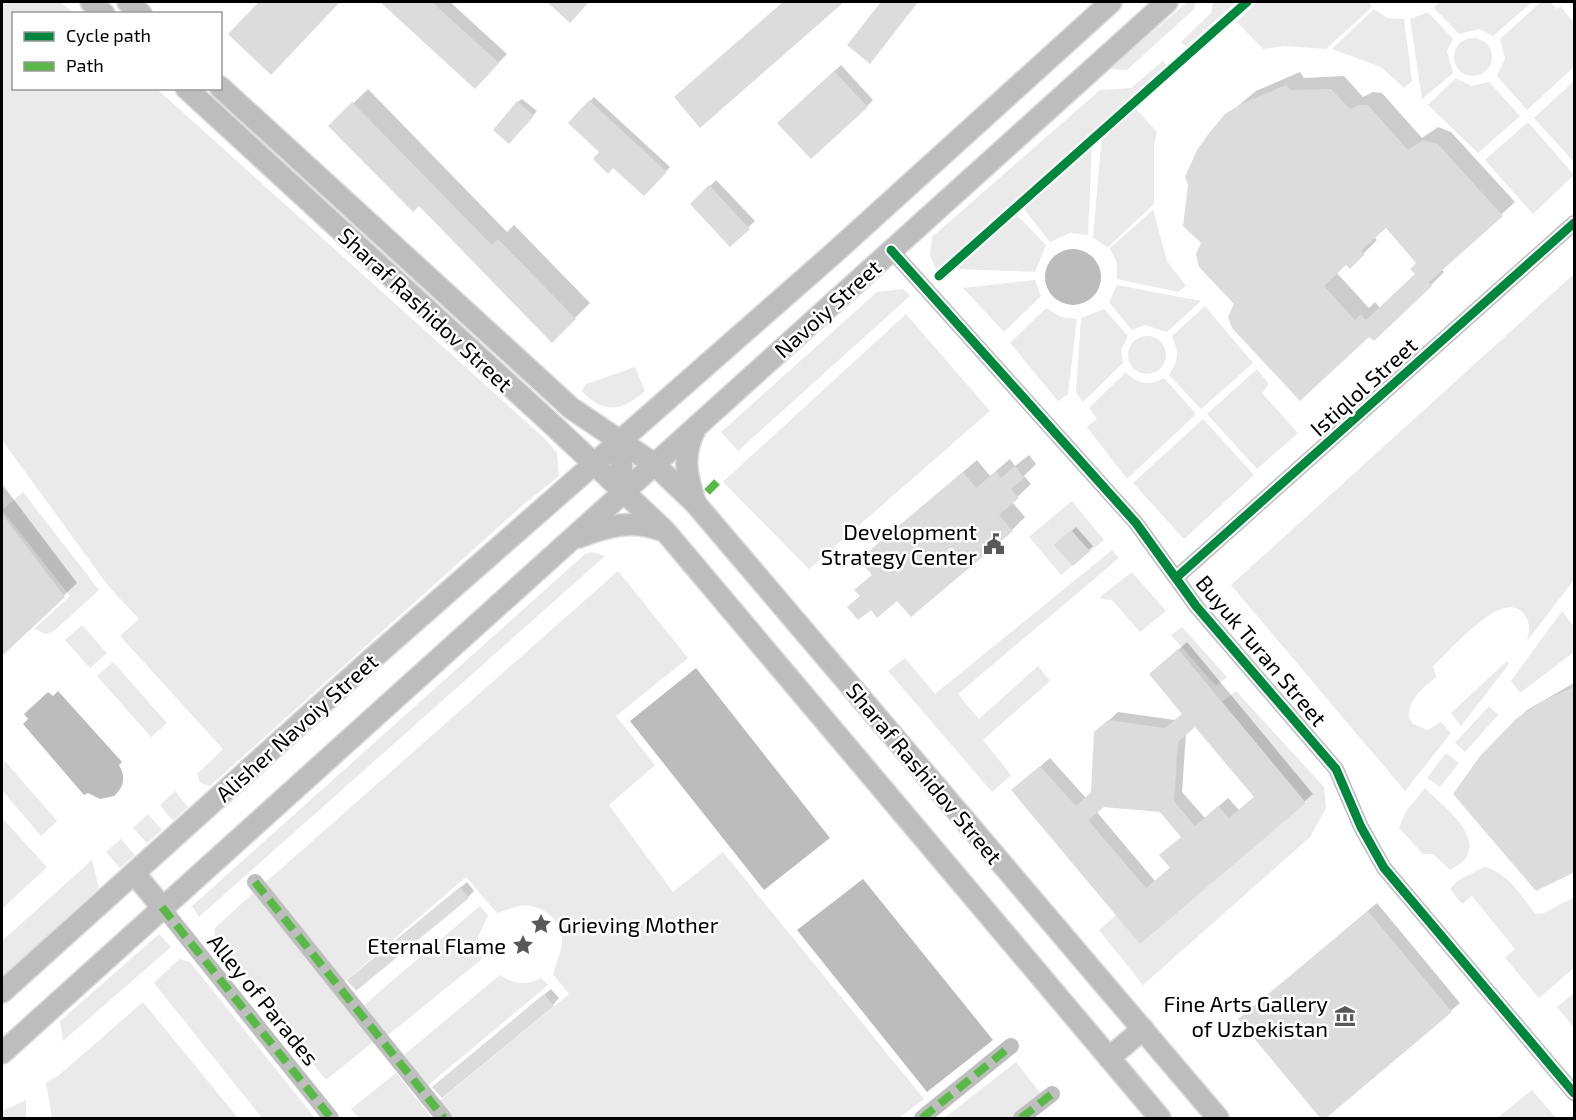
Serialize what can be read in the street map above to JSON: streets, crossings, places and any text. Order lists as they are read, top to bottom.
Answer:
{
  "streets": {
    "main road": ["Navoiy Street", "Sharaf Rashidov Street", "Alisher Navoiy Street"],
    "street": ["Istiqlol Street", "Buyuk Turan Street", "Alley of Parades"]
  },
  "crossings": [
    ["Navoiy Street", "Sharaf Rashidov Street"],
    ["Navoiy Street", "Buyuk Turan Street"],
    ["Navoiy Street", "Alisher Navoiy Street"],
    ["Sharaf Rashidov Street", "Alisher Navoiy Street"],
    ["Istiqlol Street", "Buyuk Turan Street"],
    ["Alisher Navoiy Street", "Alley of Parades"]
  ],
  "places": {
    "public building": ["Development Strategy Center"],
    "place": ["Grieving Mother", "Eternal Flame"],
    "museum": ["Fine Arts Gallery of Uzbekistan"]
  },
  "legend": ["Cycle path", "Path"]
}
